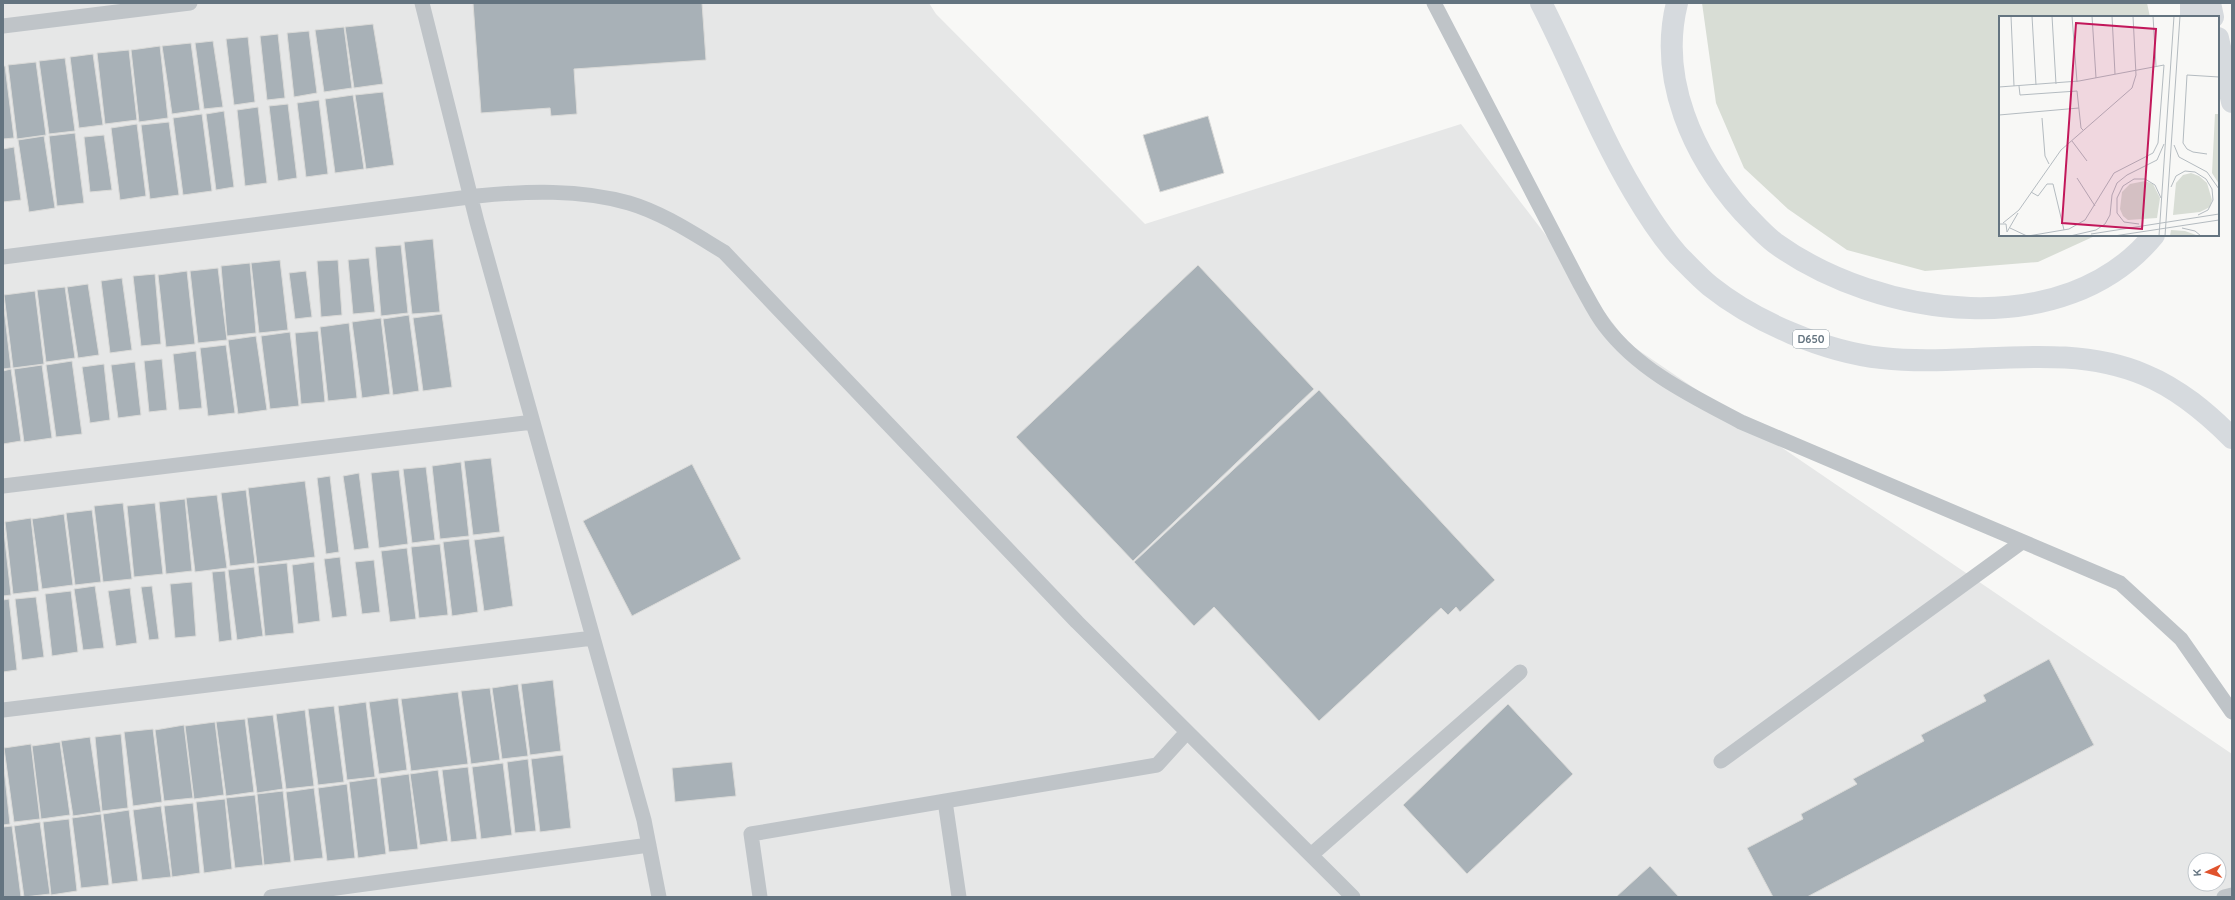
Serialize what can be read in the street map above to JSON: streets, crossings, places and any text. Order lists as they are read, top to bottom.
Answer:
{
  "streets": {
    "highway": ["D650"]
  },
  "north": "left"
}
